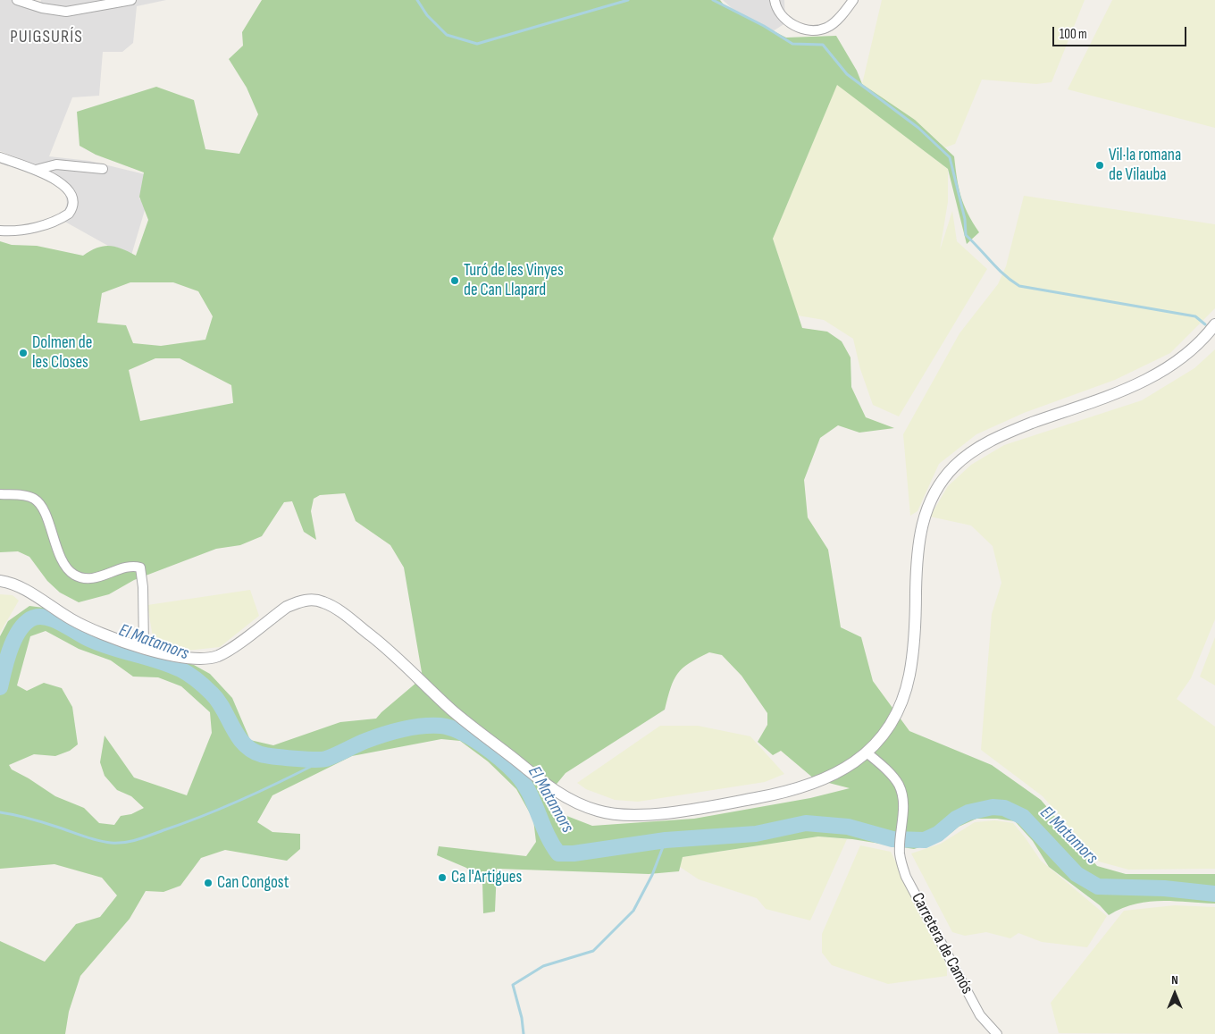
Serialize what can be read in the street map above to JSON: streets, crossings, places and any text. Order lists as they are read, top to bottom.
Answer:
{
  "streets": {
    "street": ["Carretera de Camós"]
  },
  "districts": ["PUIGSURÍS"],
  "water": ["El Matamors"],
  "places": [
    "Vil·la romana de Vilauba",
    "Turó de les Vinyes de Can Llapard",
    "Dolmen de les Closes",
    "Ca l'Artigues",
    "Can Congost"
  ],
  "scale_bar": "100 m",
  "north": "top"
}
